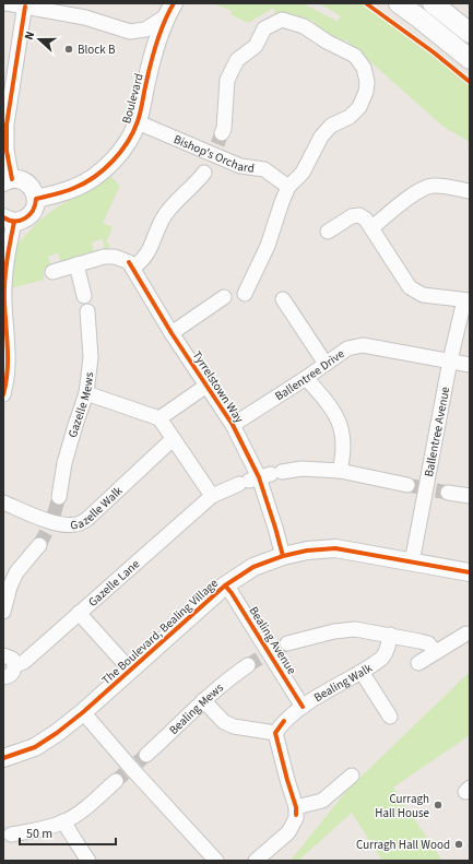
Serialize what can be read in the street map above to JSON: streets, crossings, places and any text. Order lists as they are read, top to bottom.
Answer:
{
  "streets": {
    "street": [
      "Boulevard",
      "Bishop's Orchard",
      "Ballentree Drive",
      "Tyrrelstown Way",
      "Gazelle Mews",
      "Ballentree Avenue",
      "Gazelle Walk",
      "Gazelle Lane",
      "The Boulevard, Bealing Village",
      "Bealing Avenue",
      "Bealing Walk",
      "Bealing Mews"
    ]
  },
  "crossings": [
    ["Boulevard", "Bishop's Orchard"],
    ["Bishop's Orchard", "Tyrrelstown Way"],
    ["Ballentree Drive", "Tyrrelstown Way"],
    ["Ballentree Drive", "Ballentree Avenue"],
    ["Tyrrelstown Way", "Gazelle Lane"],
    ["Tyrrelstown Way", "The Boulevard, Bealing Village"],
    ["Ballentree Avenue", "Gazelle Lane"],
    ["Ballentree Avenue", "The Boulevard, Bealing Village"],
    ["The Boulevard, Bealing Village", "Bealing Avenue"],
    ["Bealing Avenue", "Bealing Walk"],
    ["Bealing Avenue", "Bealing Mews"]
  ],
  "places": ["Block B", "Curragh Hall House", "Curragh Hall Wood"],
  "scale_bar": "50 m",
  "north": "left"
}
